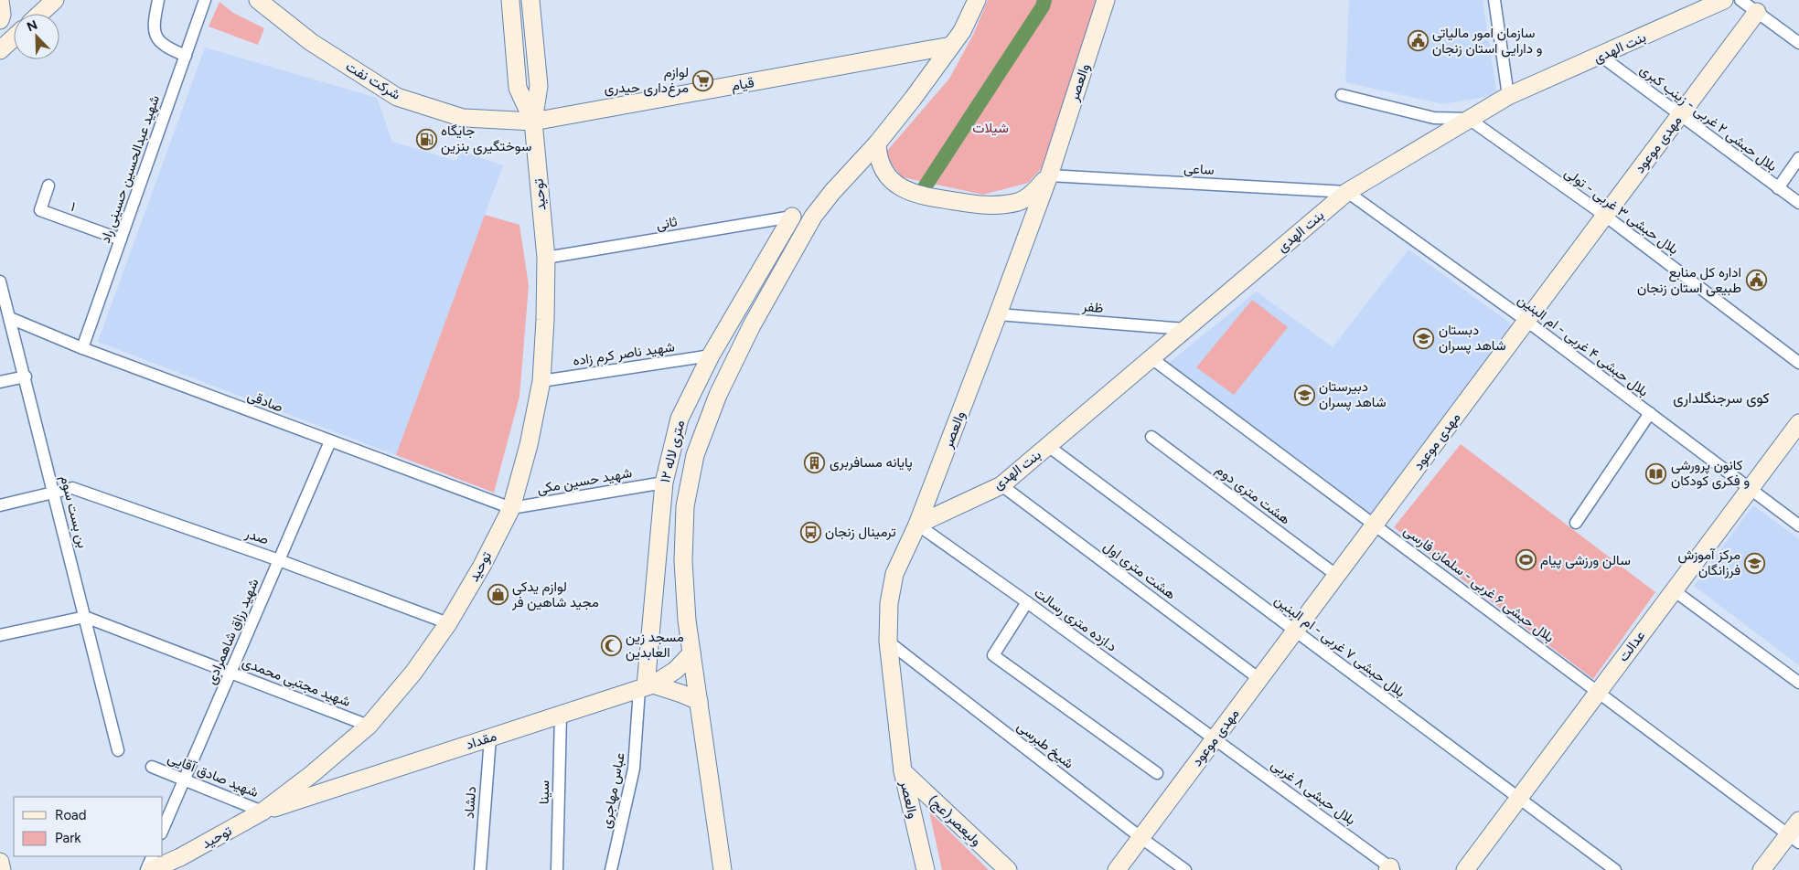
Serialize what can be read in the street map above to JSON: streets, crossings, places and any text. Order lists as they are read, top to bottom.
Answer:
{
  "streets": {
    "street": [
      "بنت الهدی",
      "شرکت نفت",
      "والعصر",
      "قیام",
      "بلال حبشی ۲ غربی - زینب کبری",
      "مهدی موعود",
      "شهید عبدالحسین حسینی راد",
      "ساعی",
      "توحید",
      "۱",
      "بلال حبشی ۳ غربی - تولی",
      "ثانی",
      "ظفر",
      "بلال حبشی ۴ غربی - ام البنین",
      "شهید ناصر کرم زاده",
      "صادقی",
      "۱۲ متری لاله",
      "شهید حسین مکی",
      "هشت متری دوم",
      "بن بست سوم",
      "صدر",
      "هشت متری اول",
      "بلال حبشی ۶ غربی - سلمان فارسی",
      "د.ازده متری رسالت",
      "شهید رزاق شاهمرادی",
      "بلال حبشی ۷ غربی - ام البنین",
      "عدالت",
      "شهید مجتبی محمدی",
      "مقداد",
      "شیخ طبرسی",
      "شهید صادق آقایی",
      "عباس مهاجری",
      "سینا",
      "بلال حبشی ۸ غربی",
      "دلشاد",
      "ولیعصر(عج)"
    ]
  },
  "crossings": [
    ["بنت الهدی", "والعصر"],
    ["بنت الهدی", "بلال حبشی ۲ غربی - زینب کبری"],
    ["بنت الهدی", "ساعی"],
    ["بنت الهدی", "بلال حبشی ۳ غربی - تولی"],
    ["بنت الهدی", "ظفر"],
    ["بنت الهدی", "بلال حبشی ۴ غربی - ام البنین"],
    ["بنت الهدی", "هشت متری اول"],
    ["بنت الهدی", "بلال حبشی ۶ غربی - سلمان فارسی"],
    ["بنت الهدی", "د.ازده متری رسالت"],
    ["بنت الهدی", "بلال حبشی ۷ غربی - ام البنین"],
    ["شرکت نفت", "قیام"],
    ["شرکت نفت", "توحید"],
    ["والعصر", "ساعی"],
    ["والعصر", "ظفر"],
    ["والعصر", "د.ازده متری رسالت"],
    ["والعصر", "شیخ طبرسی"],
    ["والعصر", "ولیعصر(عج)"],
    ["قیام", "توحید"],
    ["بلال حبشی ۲ غربی - زینب کبری", "مهدی موعود"],
    ["مهدی موعود", "بلال حبشی ۳ غربی - تولی"],
    ["مهدی موعود", "بلال حبشی ۴ غربی - ام البنین"],
    ["مهدی موعود", "هشت متری دوم"],
    ["مهدی موعود", "هشت متری اول"],
    ["مهدی موعود", "بلال حبشی ۶ غربی - سلمان فارسی"],
    ["مهدی موعود", "د.ازده متری رسالت"],
    ["مهدی موعود", "بلال حبشی ۷ غربی - ام البنین"],
    ["مهدی موعود", "شیخ طبرسی"],
    ["مهدی موعود", "بلال حبشی ۸ غربی"],
    ["شهید عبدالحسین حسینی راد", "۱"],
    ["شهید عبدالحسین حسینی راد", "صادقی"],
    ["ساعی", "بلال حبشی ۴ غربی - ام البنین"],
    ["توحید", "ثانی"],
    ["توحید", "شهید ناصر کرم زاده"],
    ["توحید", "صادقی"],
    ["توحید", "شهید حسین مکی"],
    ["توحید", "صدر"],
    ["توحید", "شهید مجتبی محمدی"],
    ["توحید", "مقداد"],
    ["توحید", "شهید صادق آقایی"],
    ["ثانی", "۱۲ متری لاله"],
    ["بلال حبشی ۴ غربی - ام البنین", "عدالت"],
    ["شهید ناصر کرم زاده", "۱۲ متری لاله"],
    ["صادقی", "شهید حسین مکی"],
    ["صادقی", "بن بست سوم"],
    ["صادقی", "شهید رزاق شاهمرادی"],
    ["۱۲ متری لاله", "شهید حسین مکی"],
    ["۱۲ متری لاله", "مقداد"],
    ["۱۲ متری لاله", "عباس مهاجری"],
    ["بن بست سوم", "صدر"],
    ["بن بست سوم", "شهید مجتبی محمدی"],
    ["صدر", "شهید رزاق شاهمرادی"],
    ["بلال حبشی ۶ غربی - سلمان فارسی", "عدالت"],
    ["د.ازده متری رسالت", "بلال حبشی ۸ غربی"],
    ["شهید رزاق شاهمرادی", "شهید مجتبی محمدی"],
    ["شهید رزاق شاهمرادی", "شهید صادق آقایی"],
    ["بلال حبشی ۷ غربی - ام البنین", "عدالت"],
    ["مقداد", "شهید صادق آقایی"],
    ["مقداد", "عباس مهاجری"],
    ["مقداد", "سینا"],
    ["مقداد", "دلشاد"]
  ],
  "districts": ["کوی سرجنگلداری"],
  "parks": ["شیلات"],
  "places": {
    "public building": ["سازمان امور مالیاتی و دارایی استان زنجان", "اداره کل منابع طبیعی استان زنجان"],
    "supermarket": ["لوازم مرغ‌داری حیدری"],
    "fuel station": ["جایگاه سوختگیرى بنزین"],
    "school or university": ["دبستان شاهد پسران", "دبیرستان شاهد پسران", "مرکز آموزش فرزانگان"],
    "building": ["پایانه مسافربری"],
    "library": ["کانون پرورشی و فکری کودکان"],
    "bus stop": ["ترمینال زنجان"],
    "sports": ["سالن ورزشی پیام"],
    "shop": ["لوازم یدکی مجید شاهین فر"],
    "mosque": ["مسجد زین العابدین"]
  },
  "legend": ["Road", "Park"],
  "north": "top left"
}
